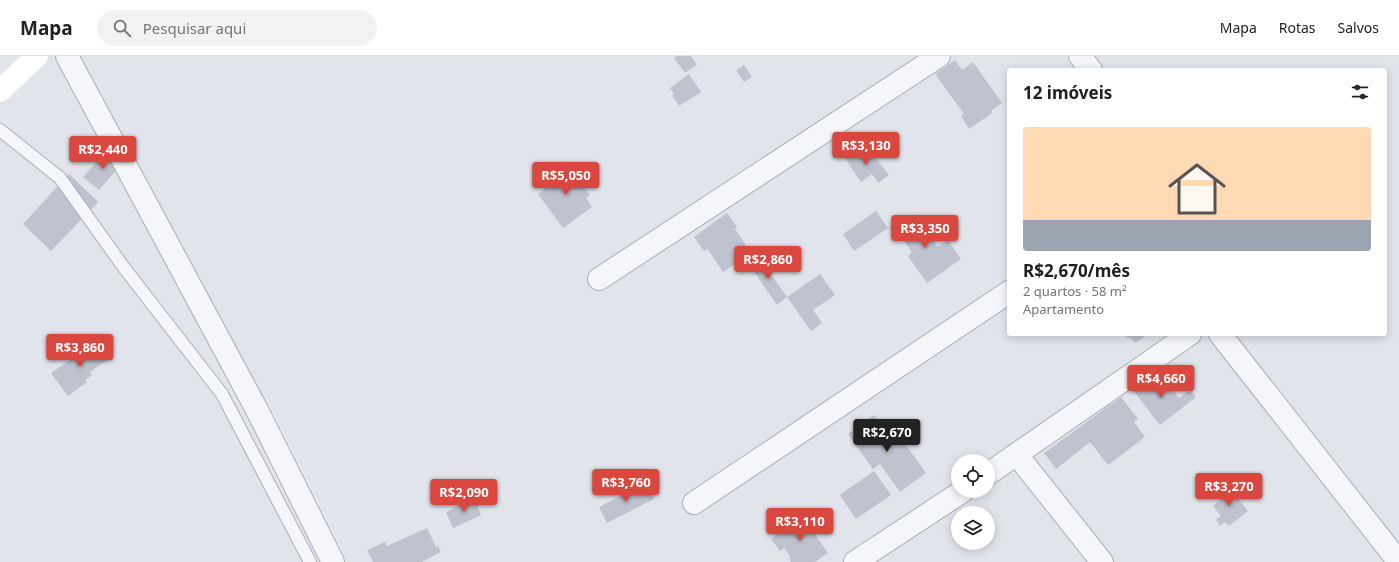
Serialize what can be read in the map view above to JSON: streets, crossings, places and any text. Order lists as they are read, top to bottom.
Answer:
{
  "page": {
    "header": "Mapa",
    "search": "Pesquisar aqui",
    "nav": ["Mapa", "Rotas", "Salvos"],
    "heading": "12 imóveis",
    "list": [
      {
        "name": "R$2,670/mês",
        "note": "2 quartos · 58 m² · Apartamento"
      }
    ],
    "price": [
      "R$3,130",
      "R$2,440",
      "R$5,050",
      "R$3,350",
      "R$2,860",
      "R$3,860",
      "R$4,660",
      "R$2,670",
      "R$3,760",
      "R$3,270",
      "R$2,090",
      "R$3,110"
    ]
  }
}
